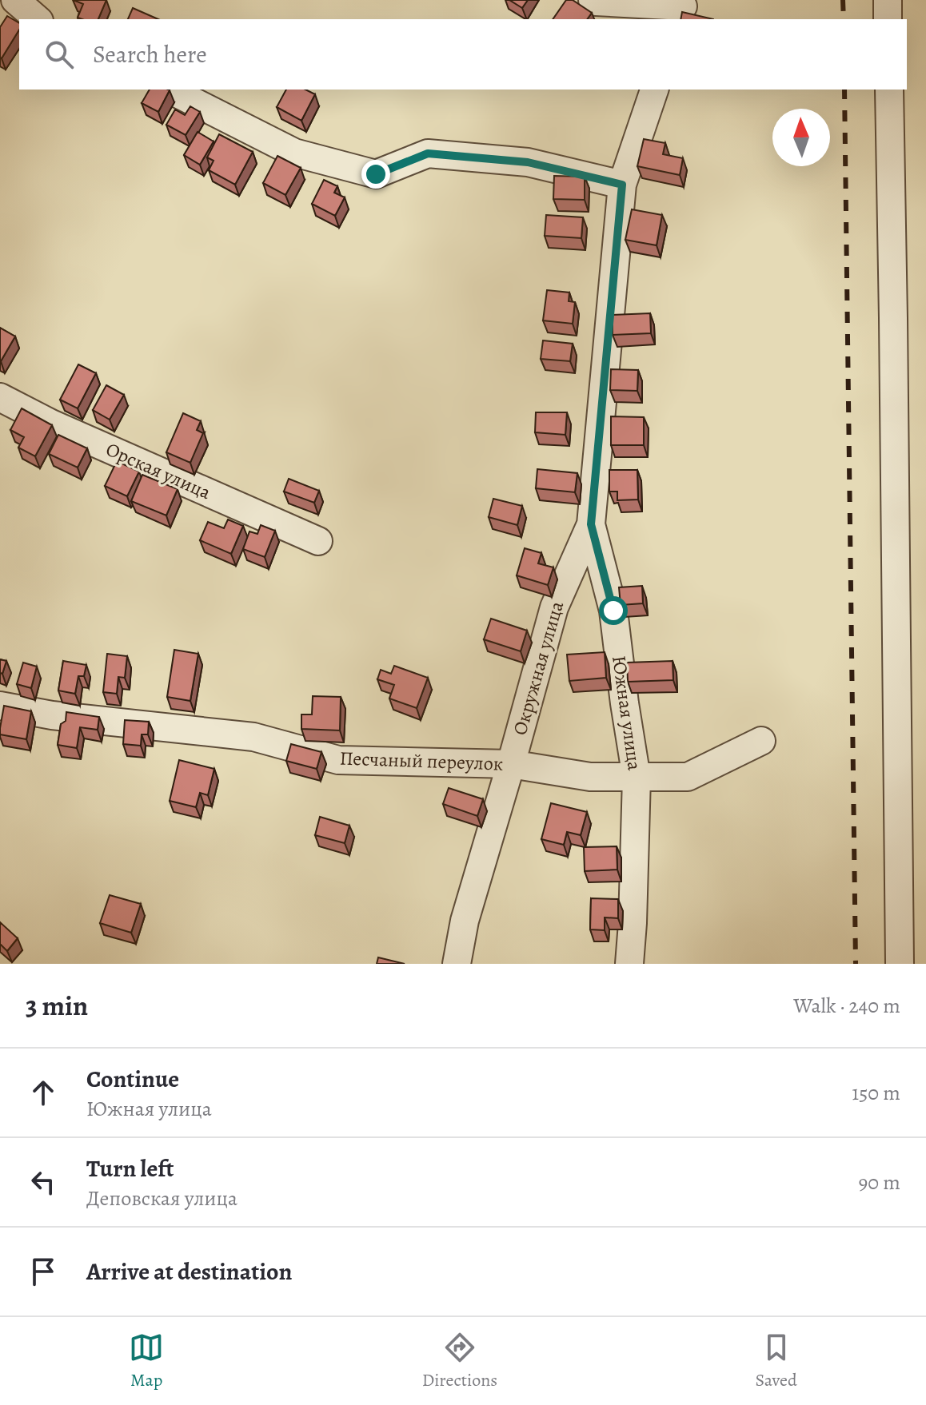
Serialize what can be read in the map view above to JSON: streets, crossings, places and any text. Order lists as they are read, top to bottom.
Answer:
{
  "streets": {
    "street": [
      "Орская улица",
      "Окружная улица",
      "Южная улица",
      "Песчаный переулок"
    ]
  },
  "crossings": [
    ["Окружная улица", "Южная улица"],
    ["Окружная улица", "Песчаный переулок"],
    ["Южная улица", "Песчаный переулок"]
  ],
  "north": "top",
  "page": {
    "search": "Search here",
    "heading": ["3 min", "Walk · 240 m"],
    "list": [
      ["Continue", "Южная улица", "150 m"],
      ["Turn left", "Деповская улица", "90 m"],
      "Arrive at destination"
    ],
    "nav": ["Map", "Directions", "Saved"]
  }
}
